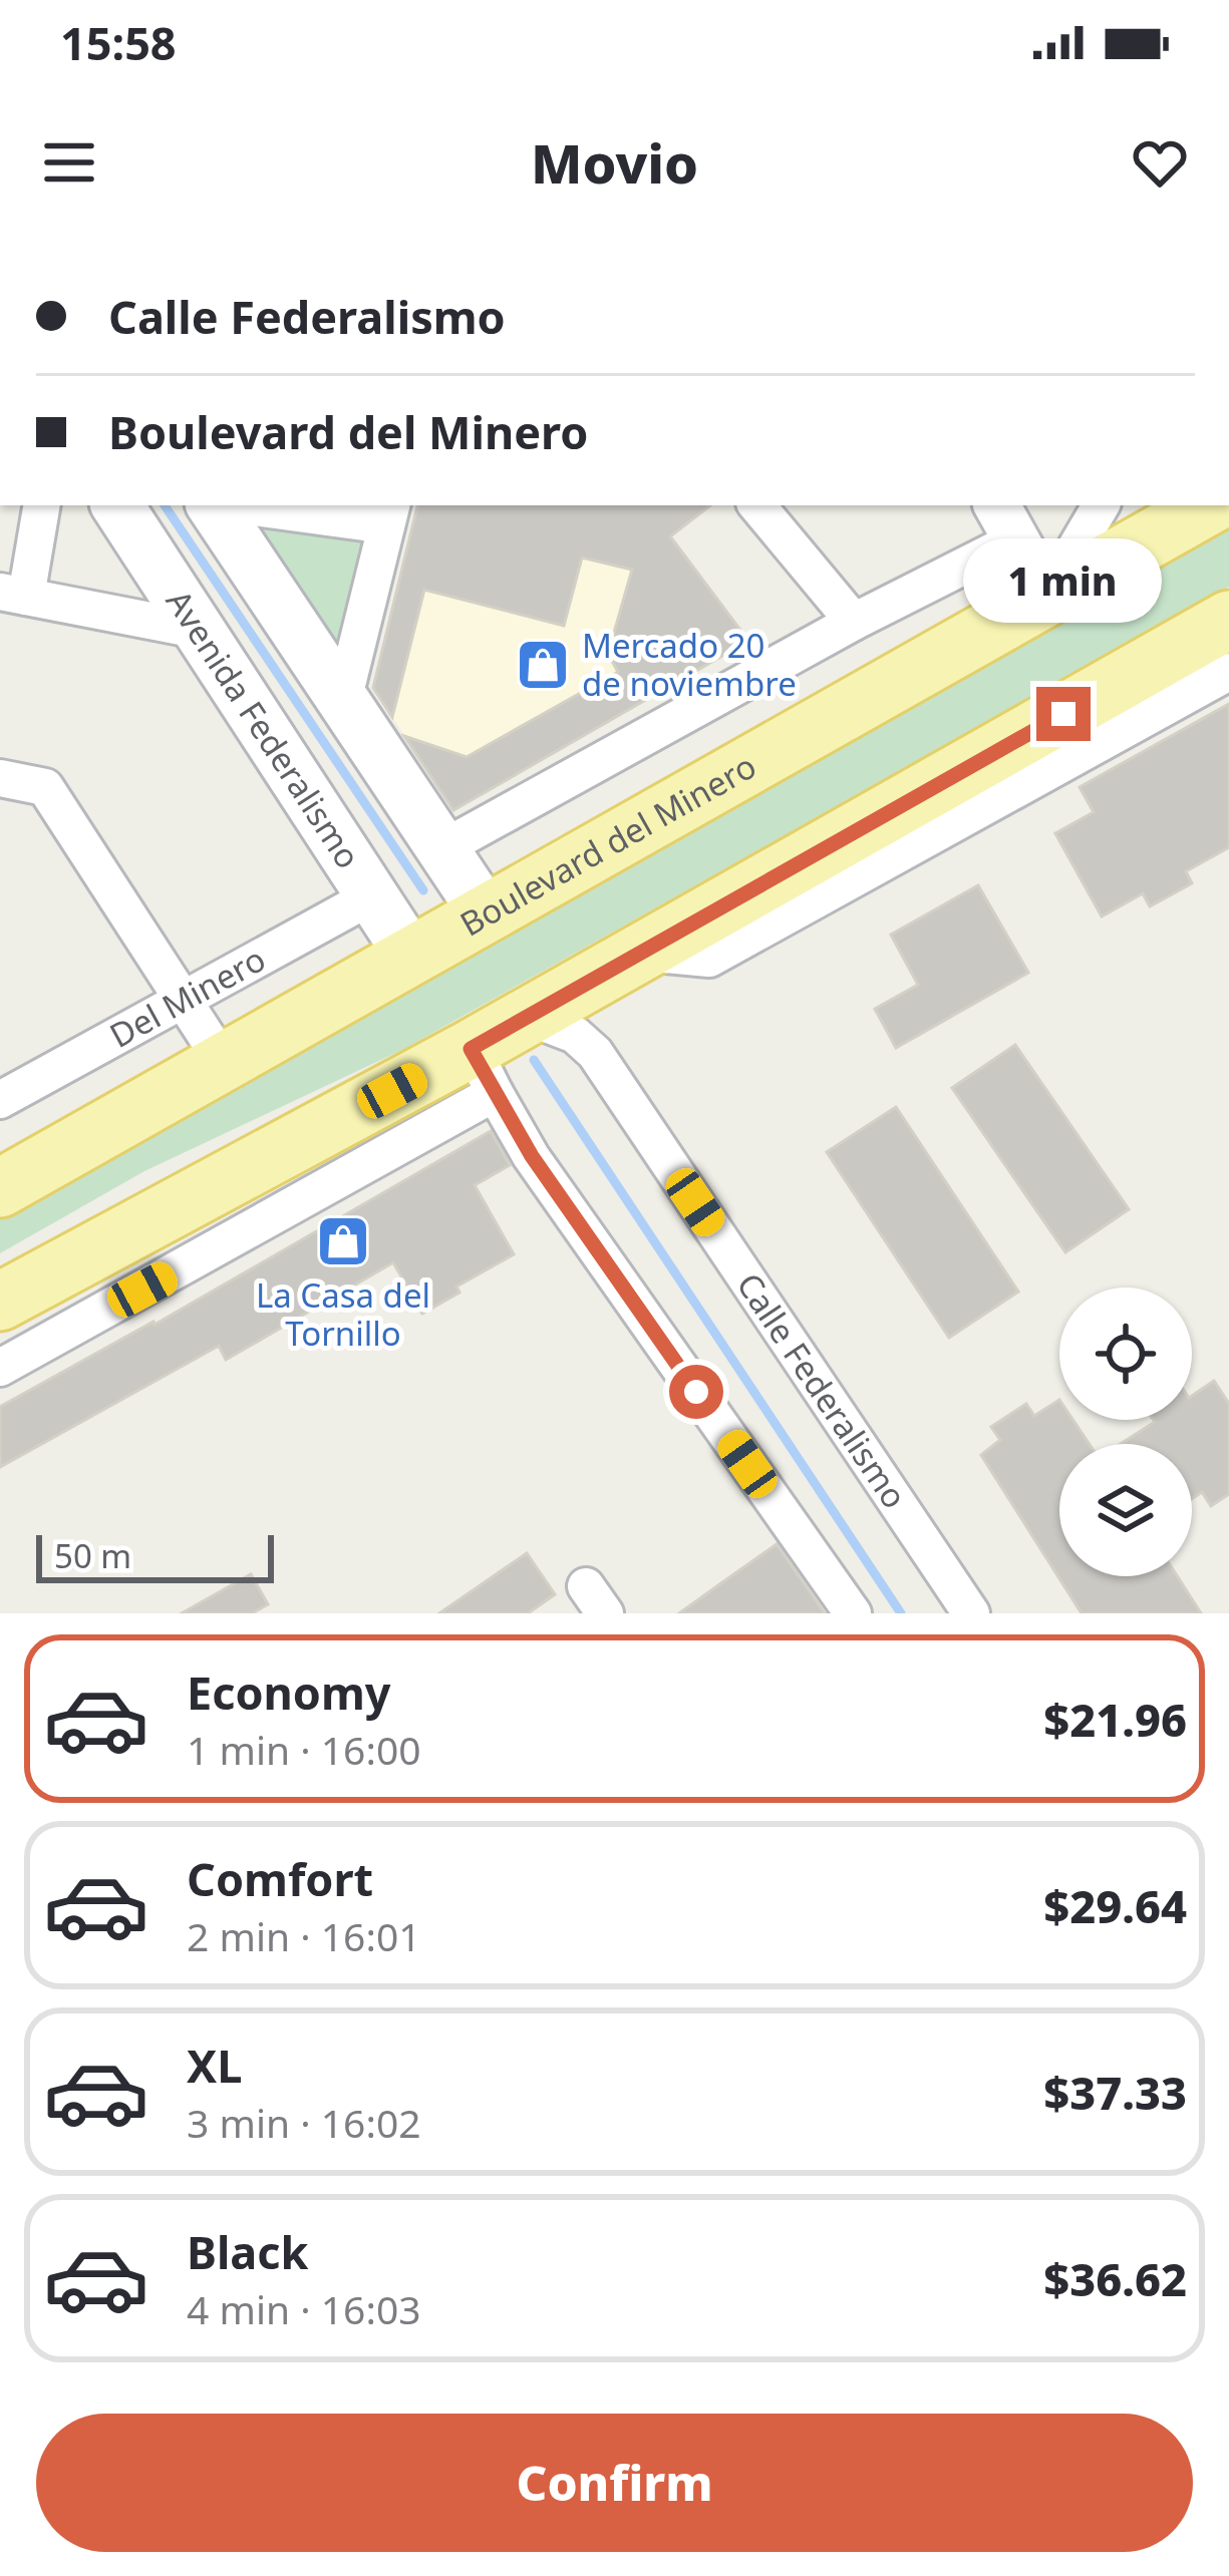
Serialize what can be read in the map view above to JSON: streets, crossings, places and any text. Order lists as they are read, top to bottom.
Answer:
{
  "streets": {
    "main road": ["Avenida Federalismo", "Boulevard del Minero"],
    "street": ["Del Minero", "Calle Federalismo"]
  },
  "crossings": [
    ["Avenida Federalismo", "Boulevard del Minero"],
    ["Avenida Federalismo", "Del Minero"]
  ],
  "places": {
    "shop": ["Mercado 20 de noviembre", "La Casa del Tornillo"]
  },
  "scale_bar": "50 m",
  "page": {
    "status": "15:58",
    "header": "Movio",
    "banner": ["Calle Federalismo", "Boulevard del Minero"],
    "bubble": "1 min",
    "scale": "50 m",
    "list": [
      {
        "name": "Economy",
        "note": "1 min · 16:00",
        "value": "$21.96"
      },
      {
        "name": "Comfort",
        "note": "2 min · 16:01",
        "value": "$29.64"
      },
      {
        "name": "XL",
        "note": "3 min · 16:02",
        "value": "$37.33"
      },
      {
        "name": "Black",
        "note": "4 min · 16:03",
        "value": "$36.62"
      }
    ],
    "buttons": "Confirm"
  }
}
